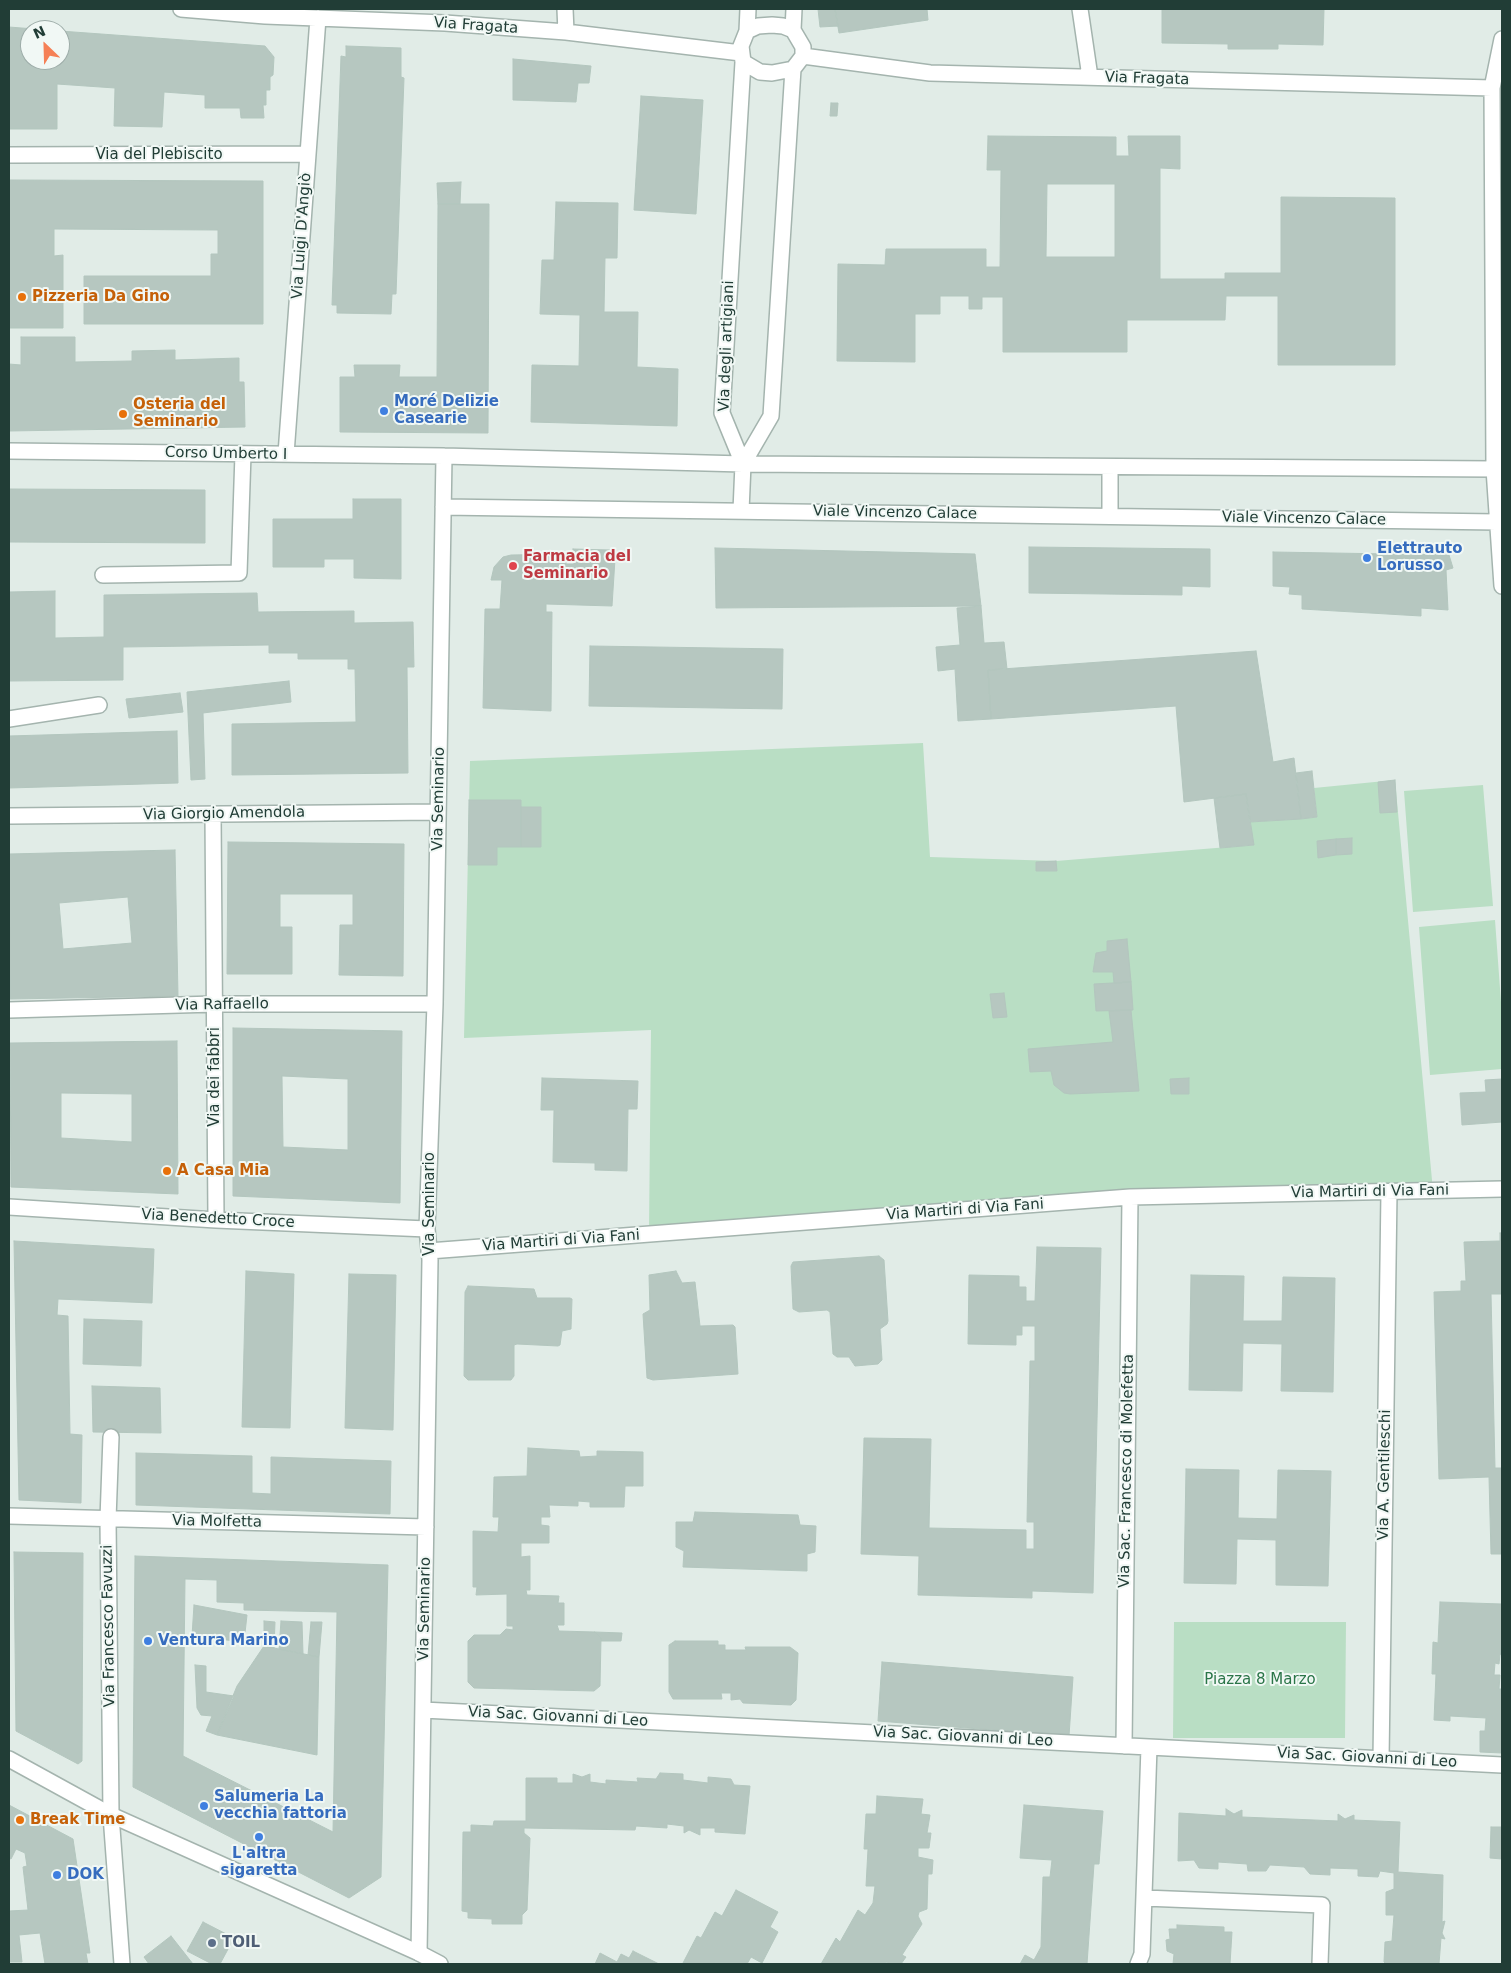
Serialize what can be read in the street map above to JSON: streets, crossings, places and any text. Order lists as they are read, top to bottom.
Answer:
{
  "streets": {
    "street": [
      "Via Fragata",
      "Via del Plebiscito",
      "Via Luigi D'Angiò",
      "Via degli artigiani",
      "Corso Umberto I",
      "Viale Vincenzo Calace",
      "Via Seminario",
      "Via Giorgio Amendola",
      "Via Raffaello",
      "Via dei fabbri",
      "Via Martiri di Via Fani",
      "Via Benedetto Croce",
      "Via Sac. Francesco di Molefetta",
      "Via A. Gentileschi",
      "Via Molfetta",
      "Via Francesco Favuzzi",
      "Via Sac. Giovanni di Leo"
    ]
  },
  "crossings": [
    ["Via Fragata", "Via Luigi D'Angiò"],
    ["Via Fragata", "Via degli artigiani"],
    ["Via del Plebiscito", "Via Luigi D'Angiò"],
    ["Via Luigi D'Angiò", "Corso Umberto I"],
    ["Corso Umberto I", "Via Seminario"],
    ["Viale Vincenzo Calace", "Via Seminario"],
    ["Via Seminario", "Via Giorgio Amendola"],
    ["Via Seminario", "Via Raffaello"],
    ["Via Seminario", "Via Martiri di Via Fani"],
    ["Via Seminario", "Via Benedetto Croce"],
    ["Via Seminario", "Via Molfetta"],
    ["Via Seminario", "Via Sac. Giovanni di Leo"],
    ["Via Giorgio Amendola", "Via dei fabbri"],
    ["Via Raffaello", "Via dei fabbri"],
    ["Via dei fabbri", "Via Benedetto Croce"],
    ["Via Martiri di Via Fani", "Via Sac. Francesco di Molefetta"],
    ["Via Martiri di Via Fani", "Via A. Gentileschi"],
    ["Via Sac. Francesco di Molefetta", "Via Sac. Giovanni di Leo"],
    ["Via A. Gentileschi", "Via Sac. Giovanni di Leo"],
    ["Via Molfetta", "Via Francesco Favuzzi"]
  ],
  "parks": ["Piazza 8 Marzo"],
  "places": [
    "Pizzeria Da Gino",
    "Moré Delizie Casearie",
    "Osteria del Seminario",
    "Elettrauto Lorusso",
    "Farmacia del Seminario",
    "A Casa Mia",
    "Ventura Marino",
    "Salumeria La vecchia fattoria",
    "Break Time",
    "L'altra sigaretta",
    "DOK",
    "TOIL"
  ],
  "north": "top left"
}
